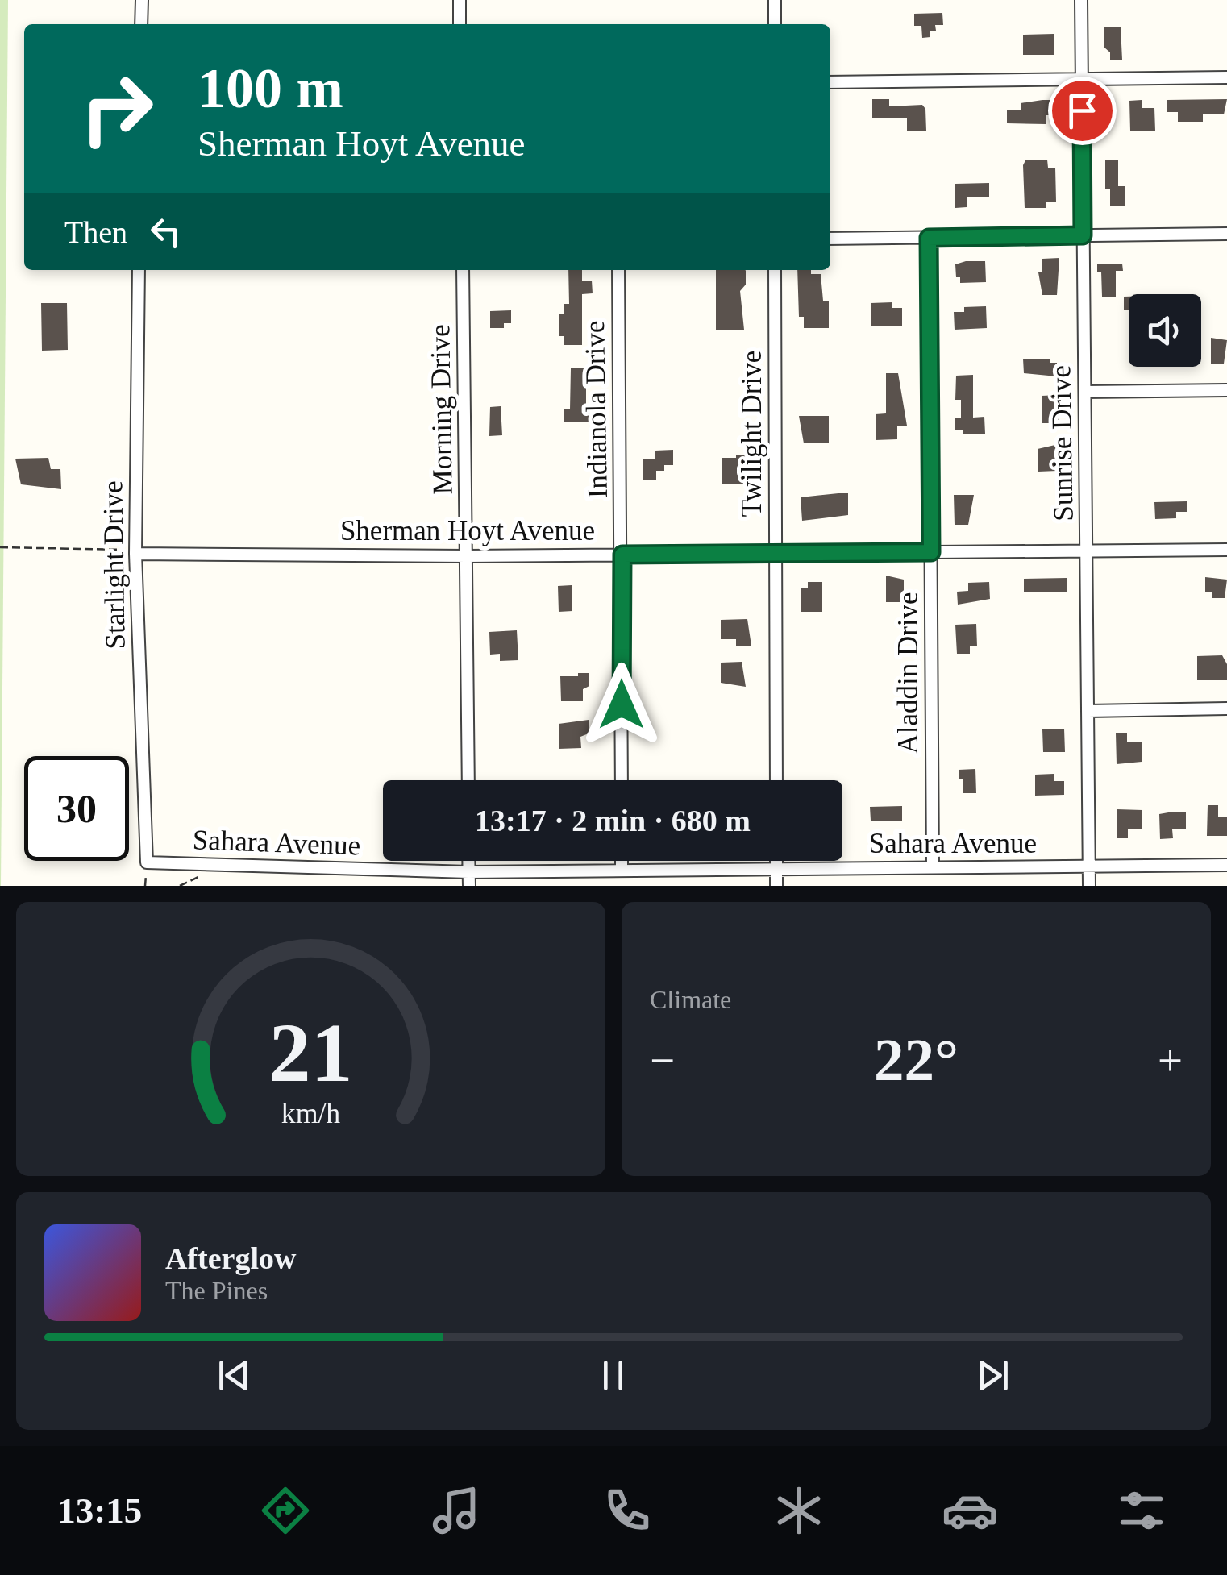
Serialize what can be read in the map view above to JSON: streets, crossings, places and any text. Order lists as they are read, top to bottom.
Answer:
{
  "streets": {
    "street": [
      "Morning Drive",
      "Indianola Drive",
      "Twilight Drive",
      "Sunrise Drive",
      "Sherman Hoyt Avenue",
      "Starlight Drive",
      "Aladdin Drive",
      "Sahara Avenue"
    ]
  },
  "crossings": [
    ["Morning Drive", "Sherman Hoyt Avenue"],
    ["Indianola Drive", "Sherman Hoyt Avenue"],
    ["Twilight Drive", "Sherman Hoyt Avenue"],
    ["Sunrise Drive", "Sherman Hoyt Avenue"],
    ["Sunrise Drive", "Sahara Avenue"],
    ["Sherman Hoyt Avenue", "Starlight Drive"],
    ["Sherman Hoyt Avenue", "Aladdin Drive"],
    ["Starlight Drive", "Sahara Avenue"],
    ["Aladdin Drive", "Sahara Avenue"]
  ],
  "page": {
    "turn": ["100 m", "Sherman Hoyt Avenue"],
    "then": "Then",
    "limit": "30",
    "trip": "13:17 · 2 min · 680 m",
    "tile": "Climate",
    "heat": ["−", "22°", "+"],
    "song": ["Afterglow", "The Pines"],
    "tabs": "13:15",
    "gauge": ["21", "km/h"]
  }
}
